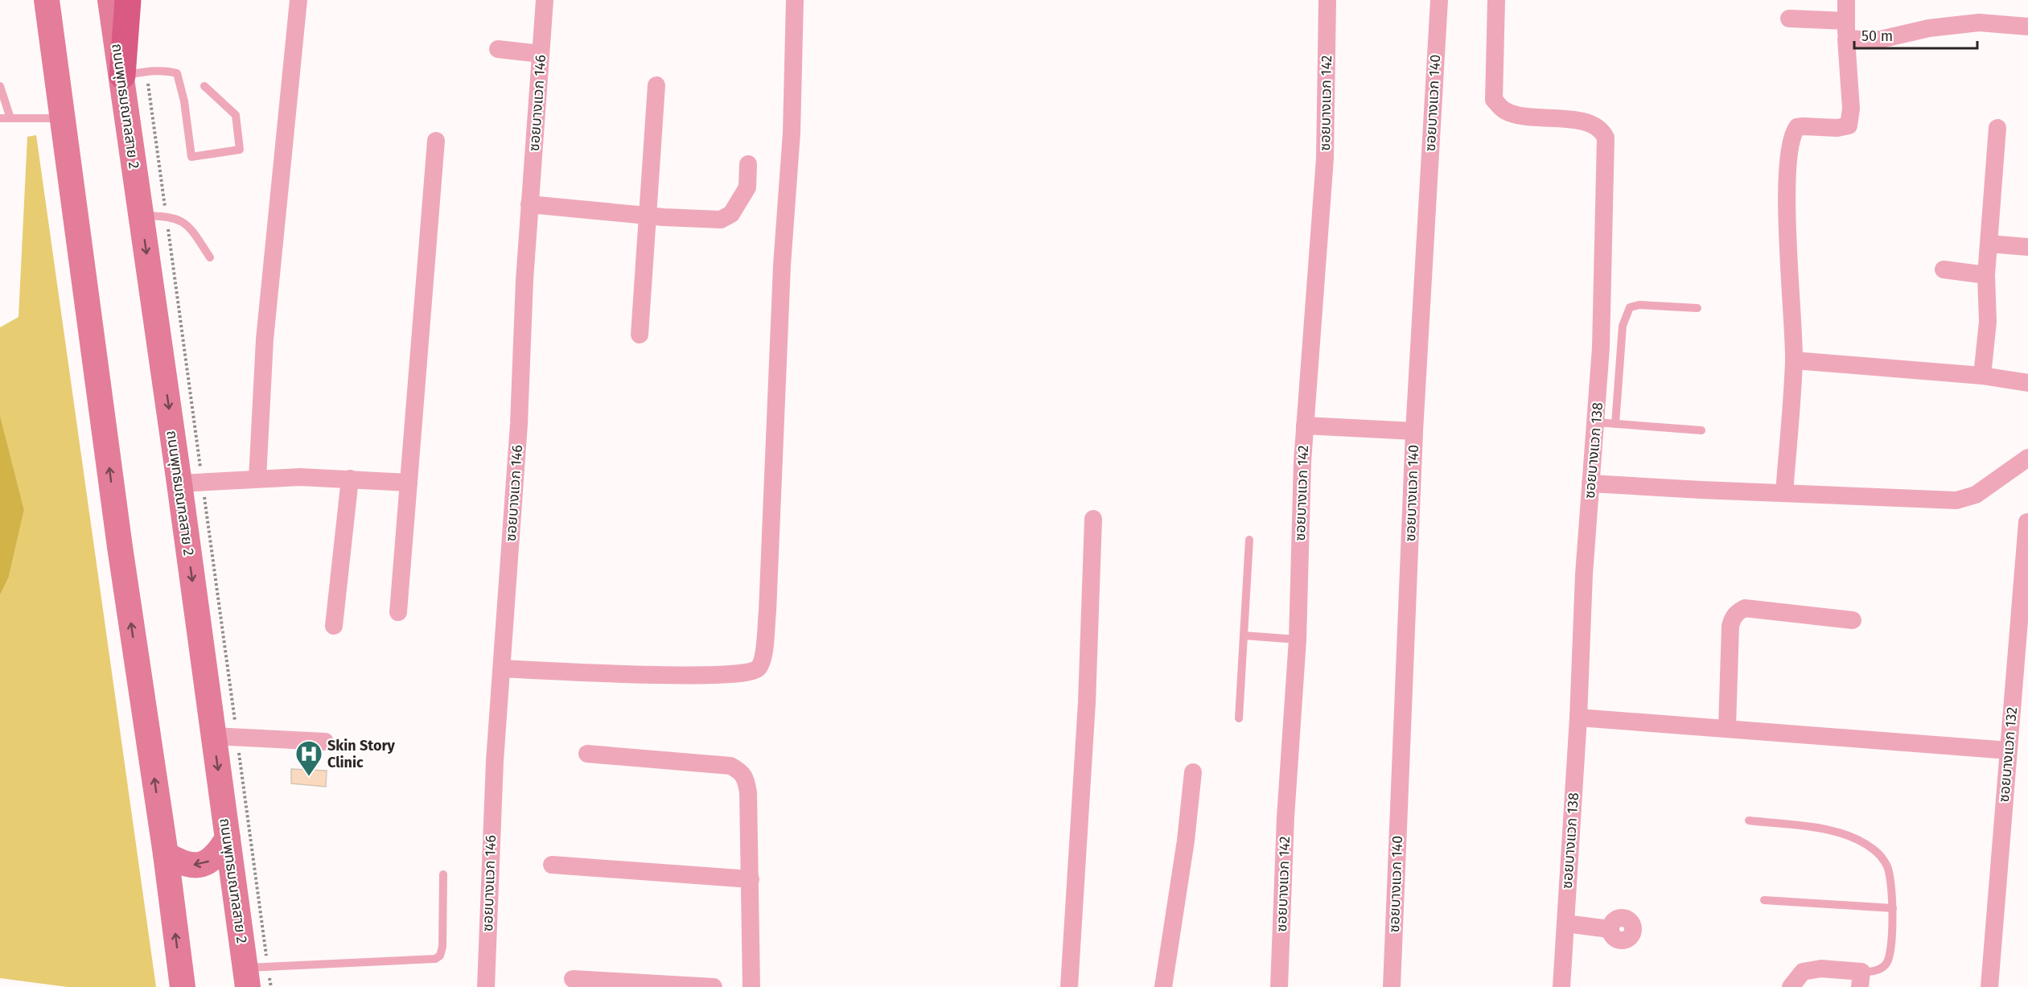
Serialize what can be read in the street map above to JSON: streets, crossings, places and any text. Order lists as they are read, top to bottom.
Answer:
{
  "streets": {
    "main road": ["ถนนพุทธมณฑลสาย 2"],
    "street": [
      "ซอยบางแวก 146",
      "ซอยบางแวก 142",
      "ซอยบางแวก 140",
      "ซอยบางแวก 138",
      "ซอยบางแวก 132"
    ]
  },
  "places": {
    "hospital": ["Skin Story Clinic"]
  },
  "scale_bar": "50 m"
}
